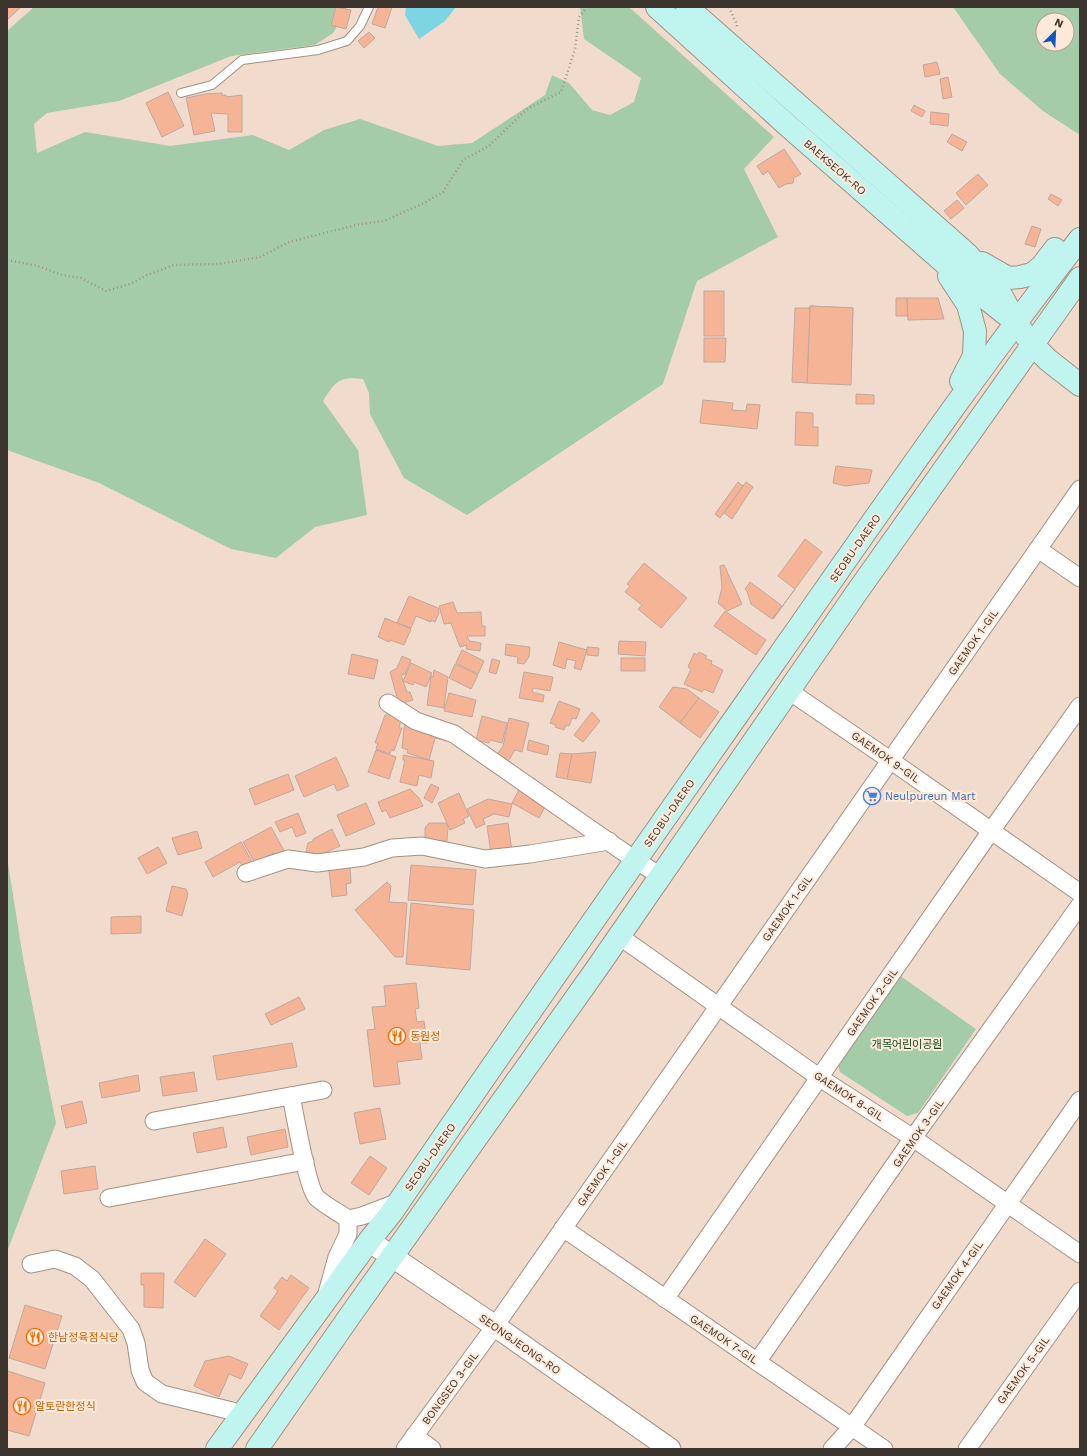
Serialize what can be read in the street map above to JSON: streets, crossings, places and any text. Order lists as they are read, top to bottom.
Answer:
{
  "streets": {
    "main road": ["BAEKSEOK-RO", "SEOBU-DAERO"],
    "street": [
      "GAEMOK 1-GIL",
      "GAEMOK 9-GIL",
      "GAEMOK 2-GIL",
      "GAEMOK 8-GIL",
      "GAEMOK 3-GIL",
      "GAEMOK 4-GIL",
      "GAEMOK 7-GIL",
      "SEONGJEONG-RO",
      "GAEMOK 5-GIL",
      "BONGSEO 3-GIL"
    ]
  },
  "crossings": [
    ["BAEKSEOK-RO", "SEOBU-DAERO"],
    ["SEOBU-DAERO", "SEONGJEONG-RO"],
    ["GAEMOK 1-GIL", "GAEMOK 9-GIL"],
    ["GAEMOK 1-GIL", "GAEMOK 8-GIL"],
    ["GAEMOK 1-GIL", "GAEMOK 7-GIL"],
    ["GAEMOK 1-GIL", "SEONGJEONG-RO"],
    ["GAEMOK 1-GIL", "BONGSEO 3-GIL"],
    ["GAEMOK 9-GIL", "GAEMOK 2-GIL"],
    ["GAEMOK 2-GIL", "GAEMOK 8-GIL"],
    ["GAEMOK 2-GIL", "GAEMOK 7-GIL"],
    ["GAEMOK 8-GIL", "GAEMOK 3-GIL"],
    ["GAEMOK 8-GIL", "GAEMOK 4-GIL"],
    ["GAEMOK 3-GIL", "GAEMOK 7-GIL"],
    ["GAEMOK 4-GIL", "GAEMOK 7-GIL"],
    ["SEONGJEONG-RO", "BONGSEO 3-GIL"]
  ],
  "parks": ["개목어린이공원"],
  "places": {
    "supermarket": ["Neulpureun Mart"],
    "restaurant": ["동원정", "한남정육점식당", "알토란한정식"]
  },
  "north": "top right"
}
